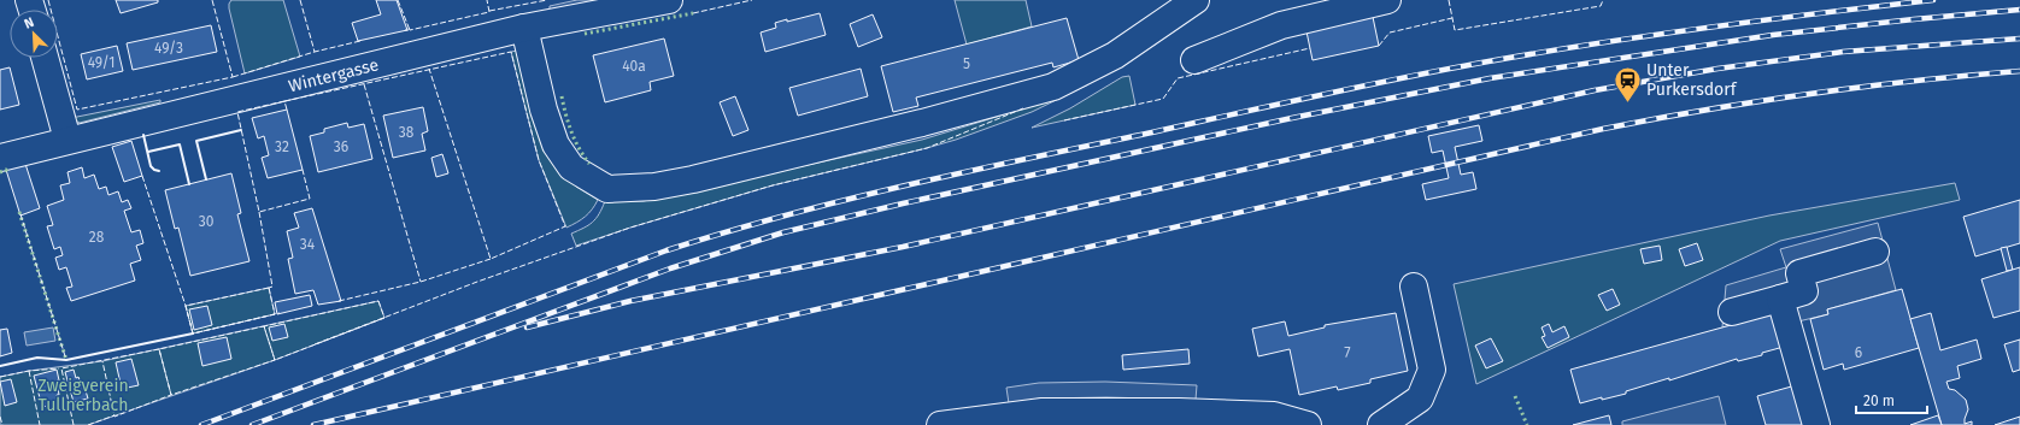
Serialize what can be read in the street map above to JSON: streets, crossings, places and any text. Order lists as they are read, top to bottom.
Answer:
{
  "streets": {
    "street": ["Wintergasse"]
  },
  "parks": ["Zweigverein Tullnerbach"],
  "places": {
    "station": ["Unter Purkersdorf"]
  },
  "house_numbers": [
    "49/3",
    "49/1",
    "5",
    "40a",
    "38",
    "32",
    "36",
    "30",
    "28",
    "34",
    "7",
    "6"
  ],
  "scale_bar": "20 m",
  "north": "top left"
}
